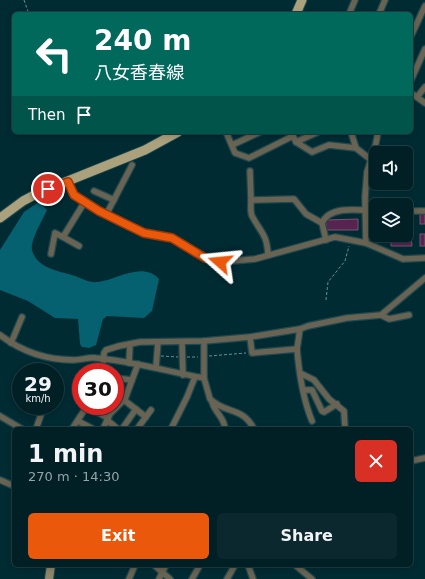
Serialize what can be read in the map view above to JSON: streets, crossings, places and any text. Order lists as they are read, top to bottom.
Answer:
{
  "page": {
    "turn": ["240 m", "八女香春線"],
    "then": "Then",
    "speed": "29 km/h",
    "limit": "30",
    "heading": ["1 min", "270 m · 14:30"],
    "buttons": ["Exit", "Share"]
  }
}
